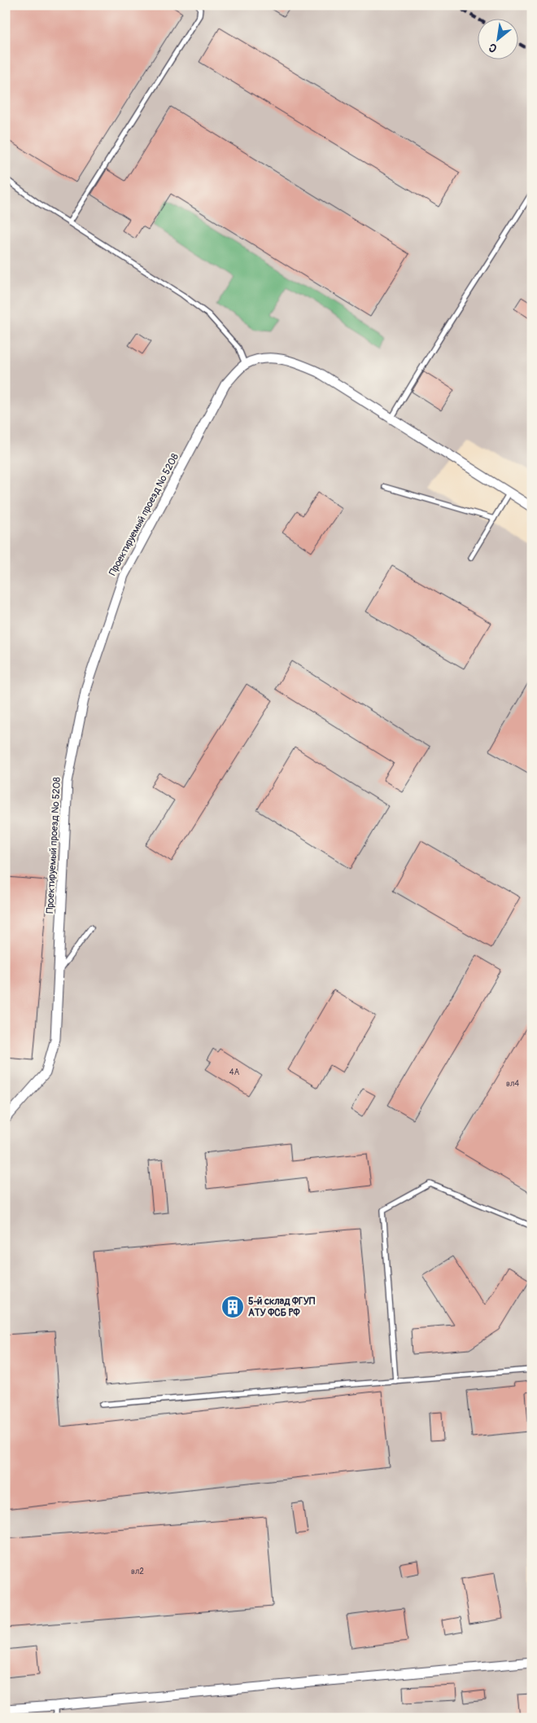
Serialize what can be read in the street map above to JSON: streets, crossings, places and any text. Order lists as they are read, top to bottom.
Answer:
{
  "streets": {
    "street": ["Проектируемый проезд № 5208"]
  },
  "places": {
    "building": ["5-й склад ФГУП АТУ ФСБ РФ"]
  },
  "house_numbers": ["4А", "вл4", "вл2"],
  "north": "bottom left"
}
